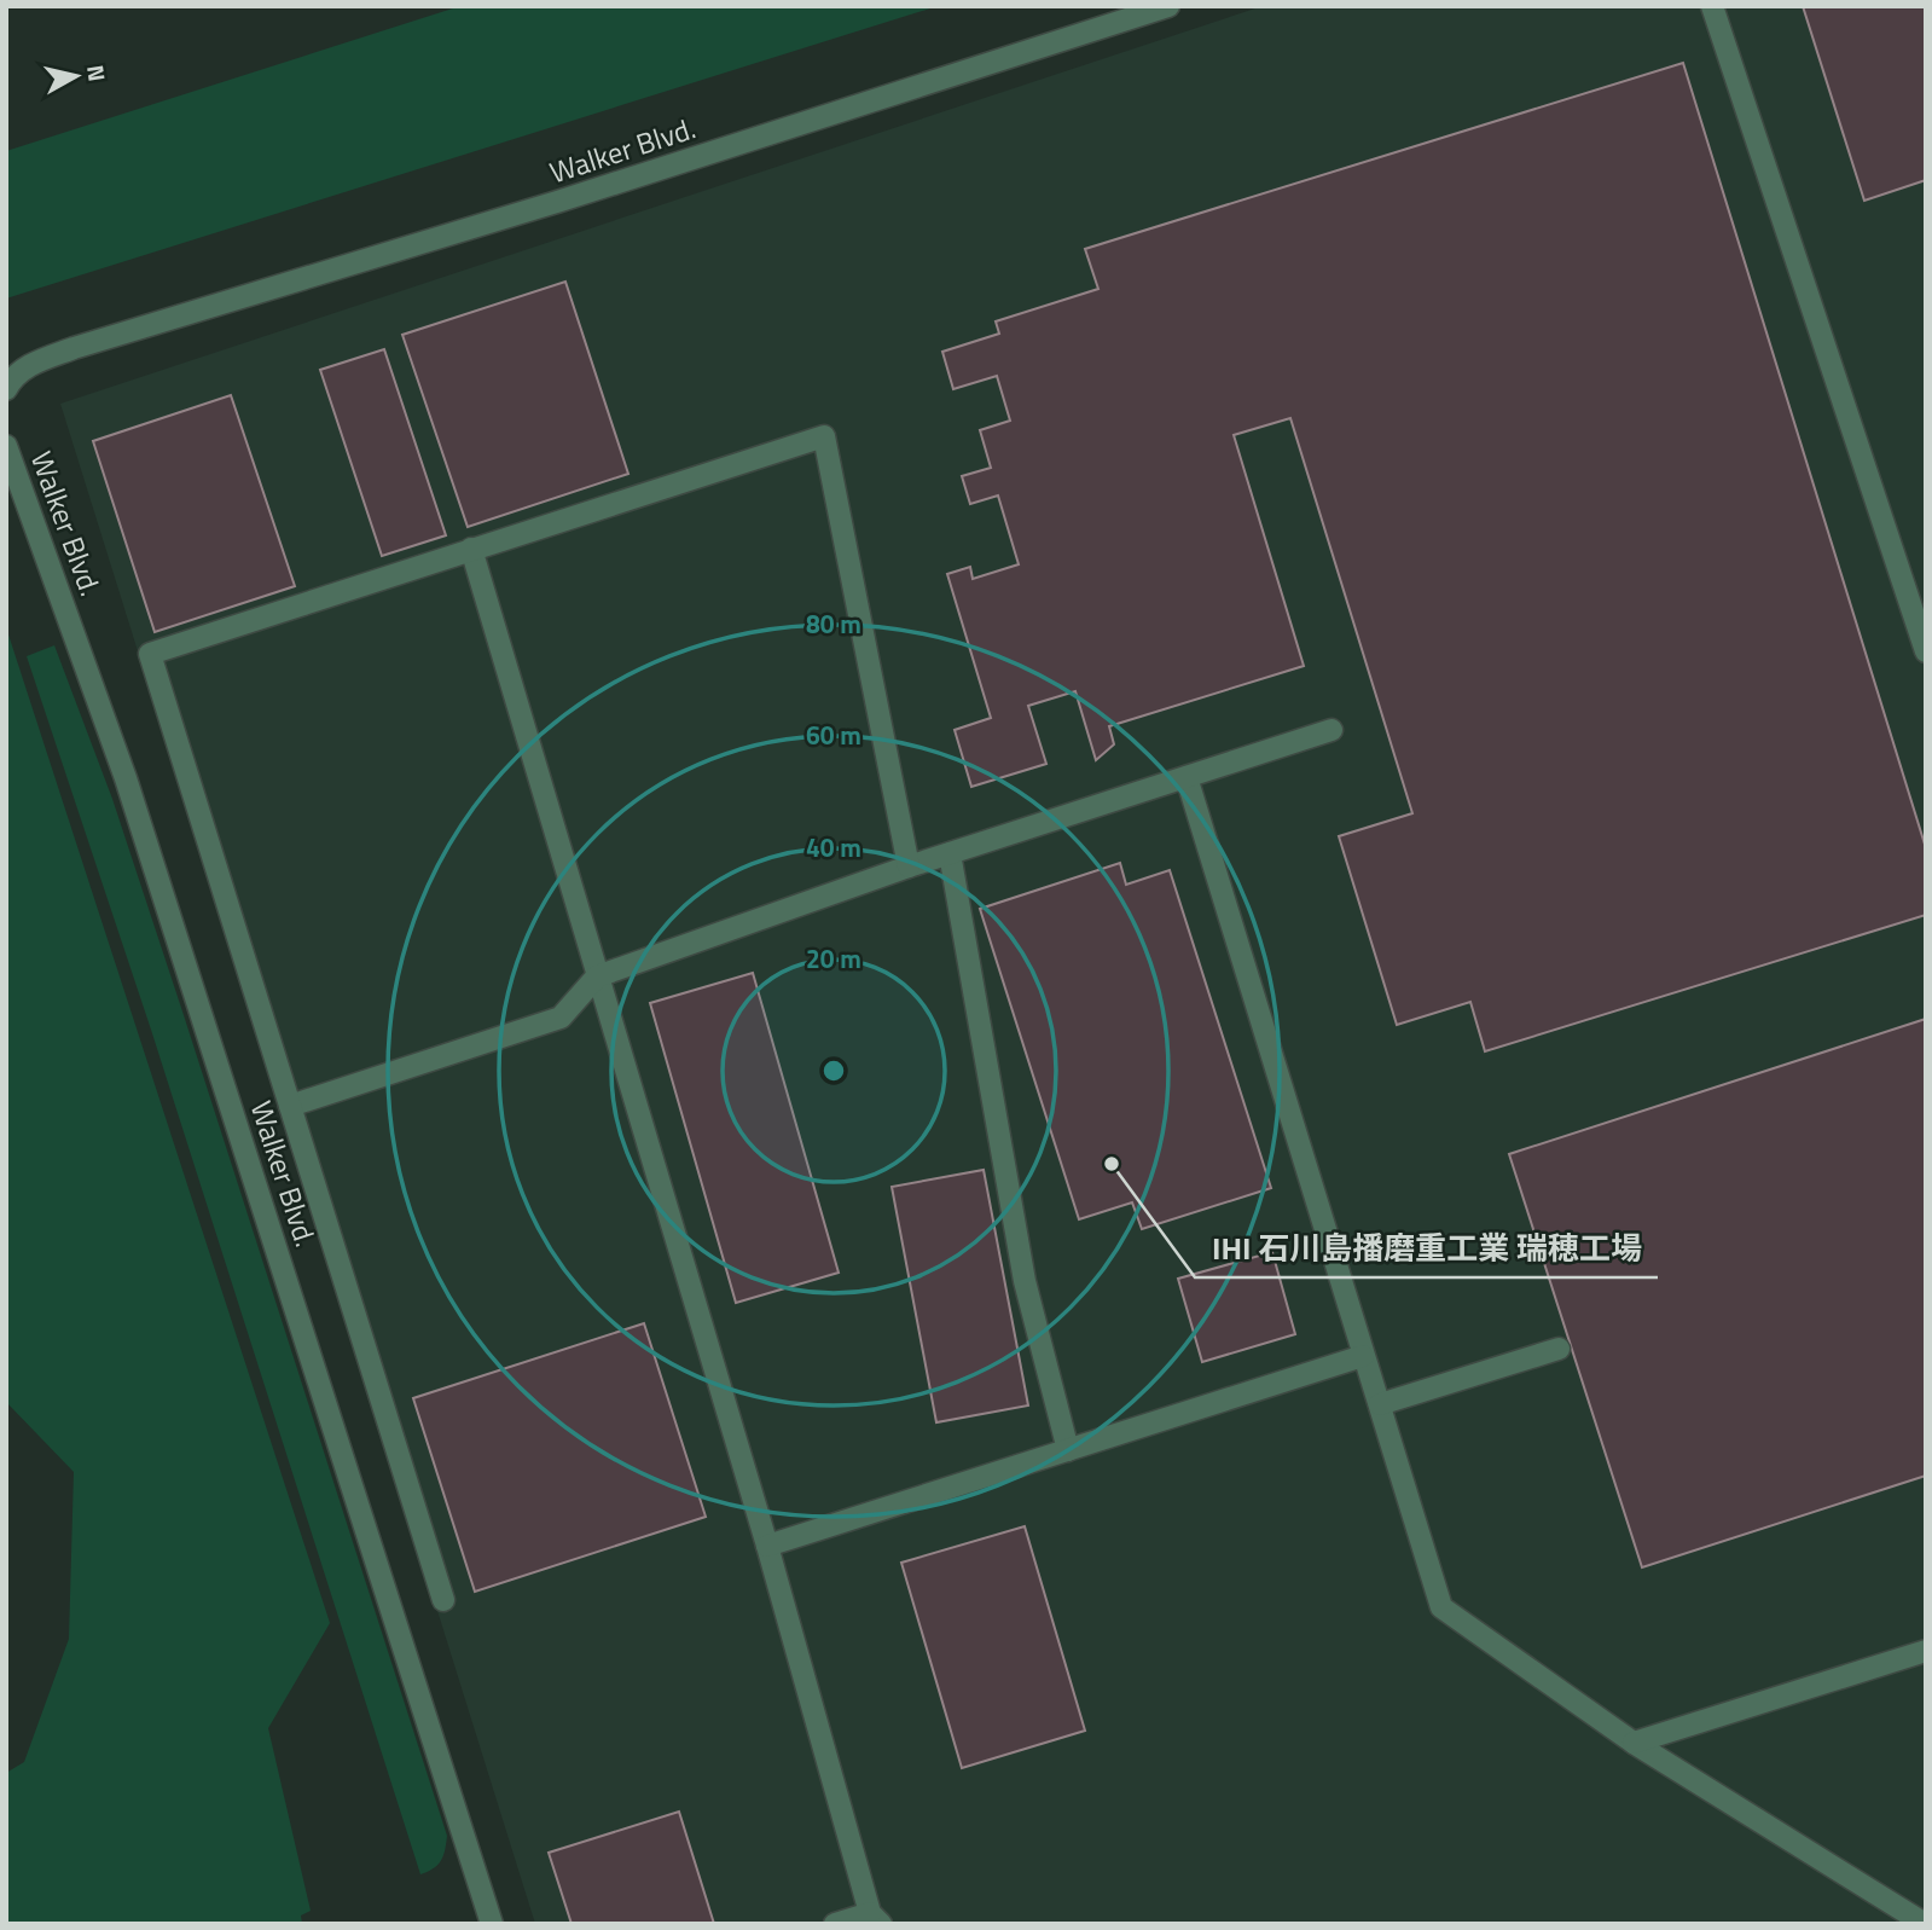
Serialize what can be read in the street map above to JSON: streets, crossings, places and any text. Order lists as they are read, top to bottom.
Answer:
{
  "streets": {
    "lane": ["Walker Blvd."]
  },
  "places": ["IHI 石川島播磨重工業 瑞穂工場"],
  "north": "right",
  "rings": [
    "80 m",
    "60 m",
    "40 m",
    "20 m"
  ]
}
